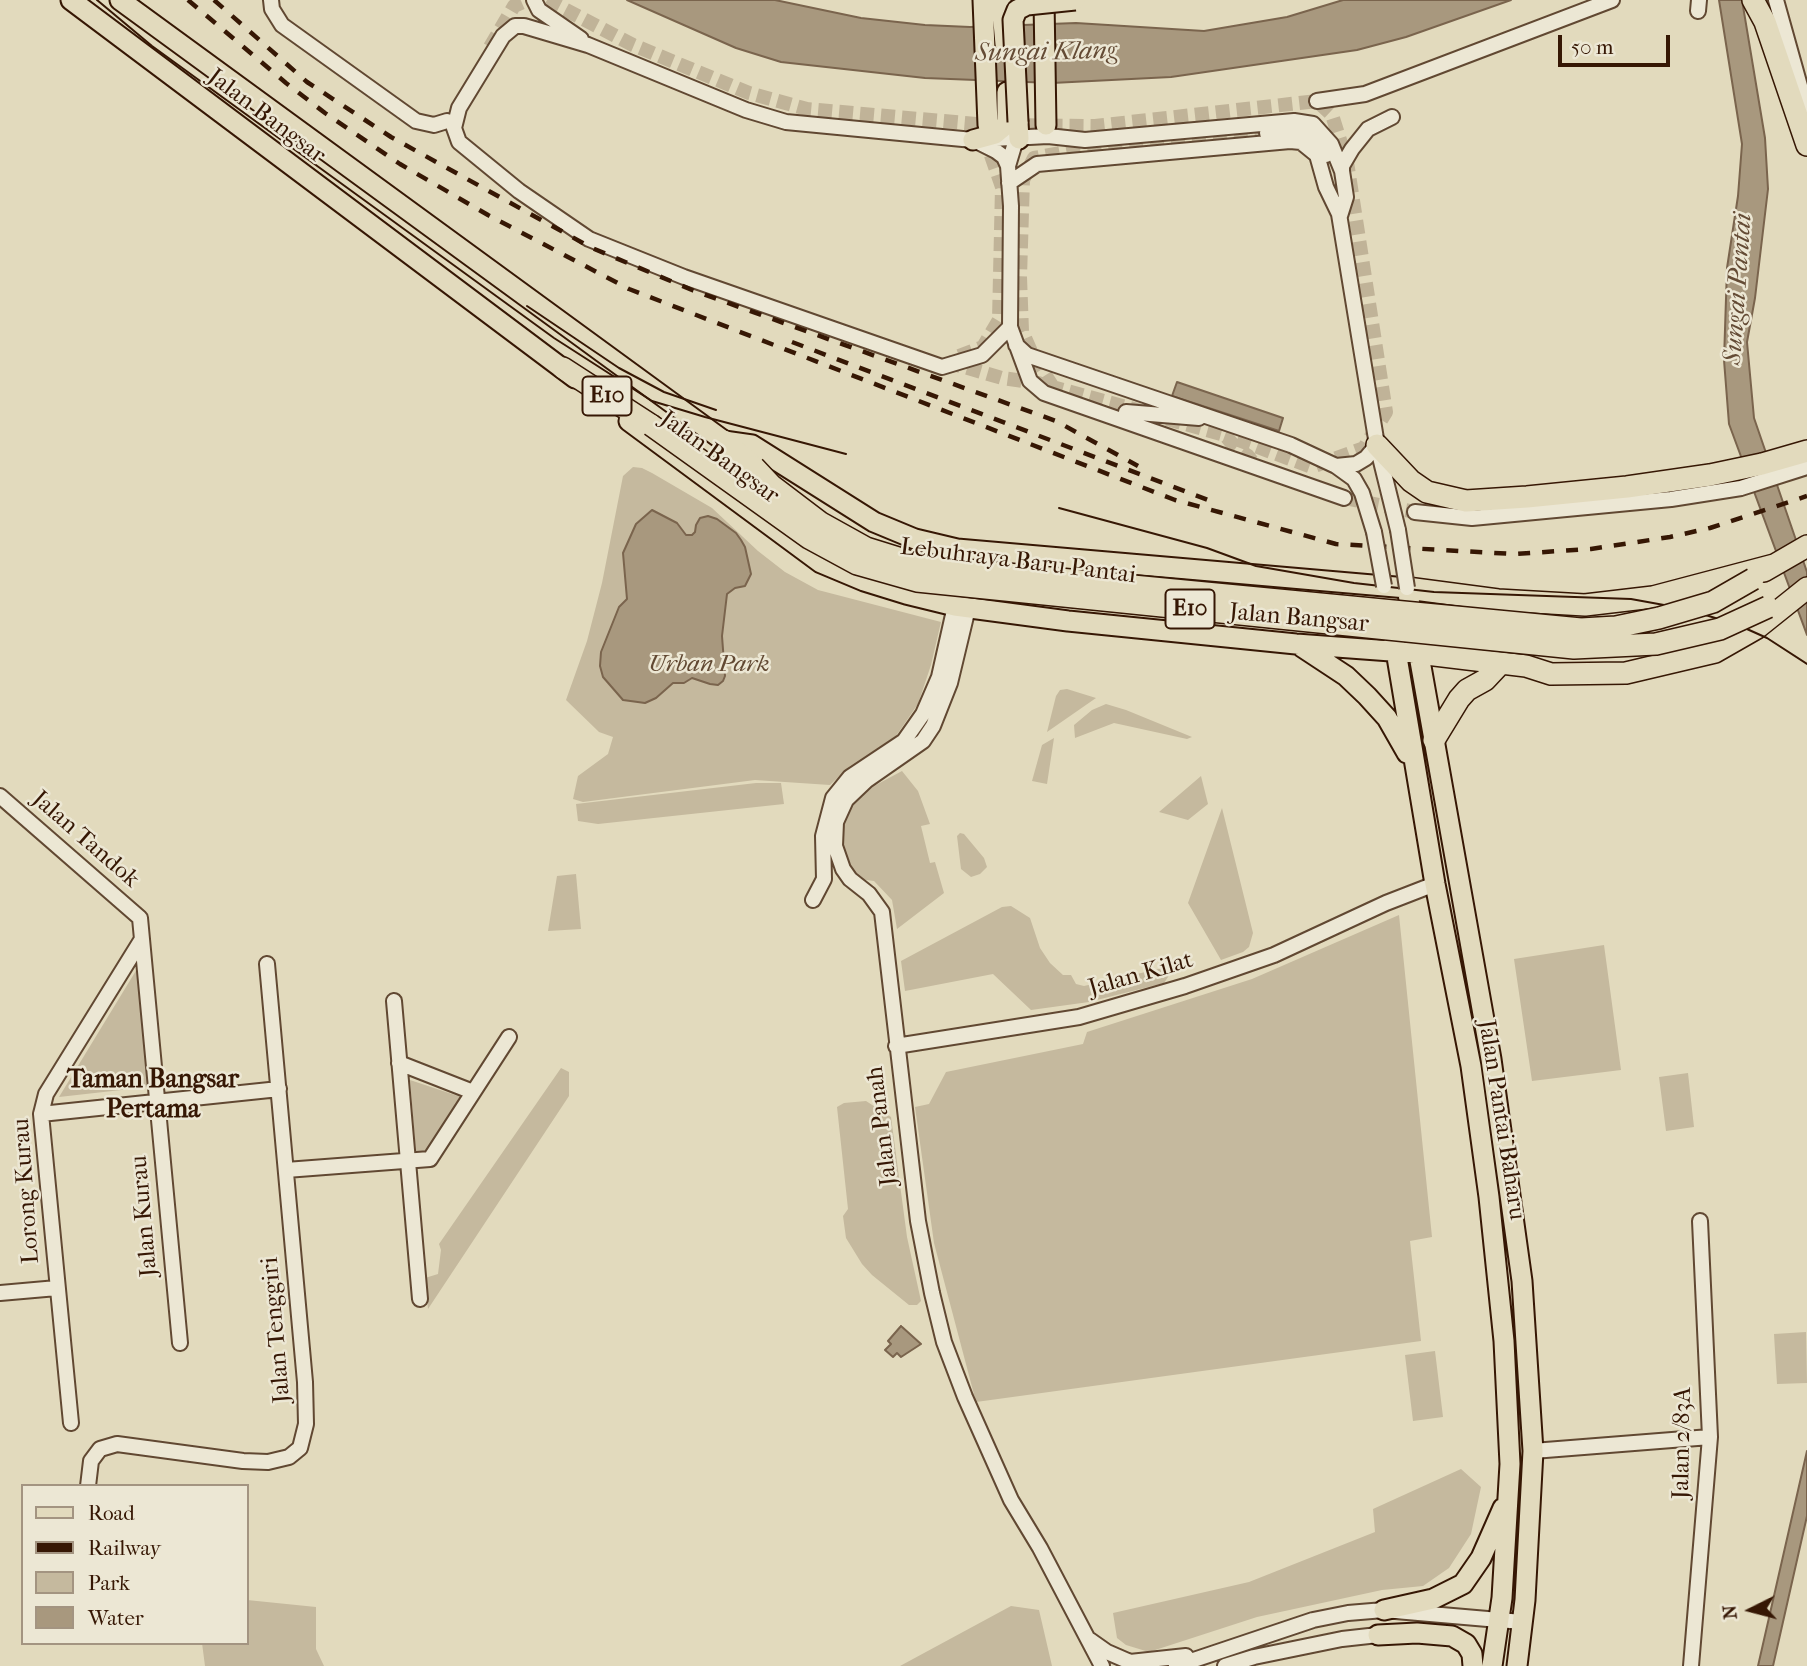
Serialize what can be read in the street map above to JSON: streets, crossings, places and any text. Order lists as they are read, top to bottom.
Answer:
{
  "streets": {
    "highway": ["E10", "Lebuhraya Baru Pantai"],
    "main road": ["Jalan Bangsar", "Jalan Pantai Baharu"],
    "street": [
      "Jalan Tandok",
      "Jalan Kilat",
      "Jalan Panah",
      "Lorong Kurau",
      "Jalan Kurau",
      "Jalan Tenggiri",
      "Jalan 2/83A"
    ]
  },
  "crossings": [
    ["Jalan Bangsar", "Lebuhraya Baru Pantai"],
    ["Jalan Bangsar", "Jalan Pantai Baharu"],
    ["Jalan Bangsar", "Jalan Panah"],
    ["Jalan Tandok", "Jalan Kurau"],
    ["Jalan Kilat", "Jalan Pantai Baharu"],
    ["Jalan Kilat", "Jalan Panah"],
    ["Lorong Kurau", "Jalan Kurau"]
  ],
  "districts": ["Taman Bangsar Pertama"],
  "water": ["Sungai Klang", "Sungai Pantai"],
  "parks": ["Urban Park"],
  "legend": [
    "Road",
    "Railway",
    "Park",
    "Water"
  ],
  "scale_bar": "50 m",
  "north": "left"
}
